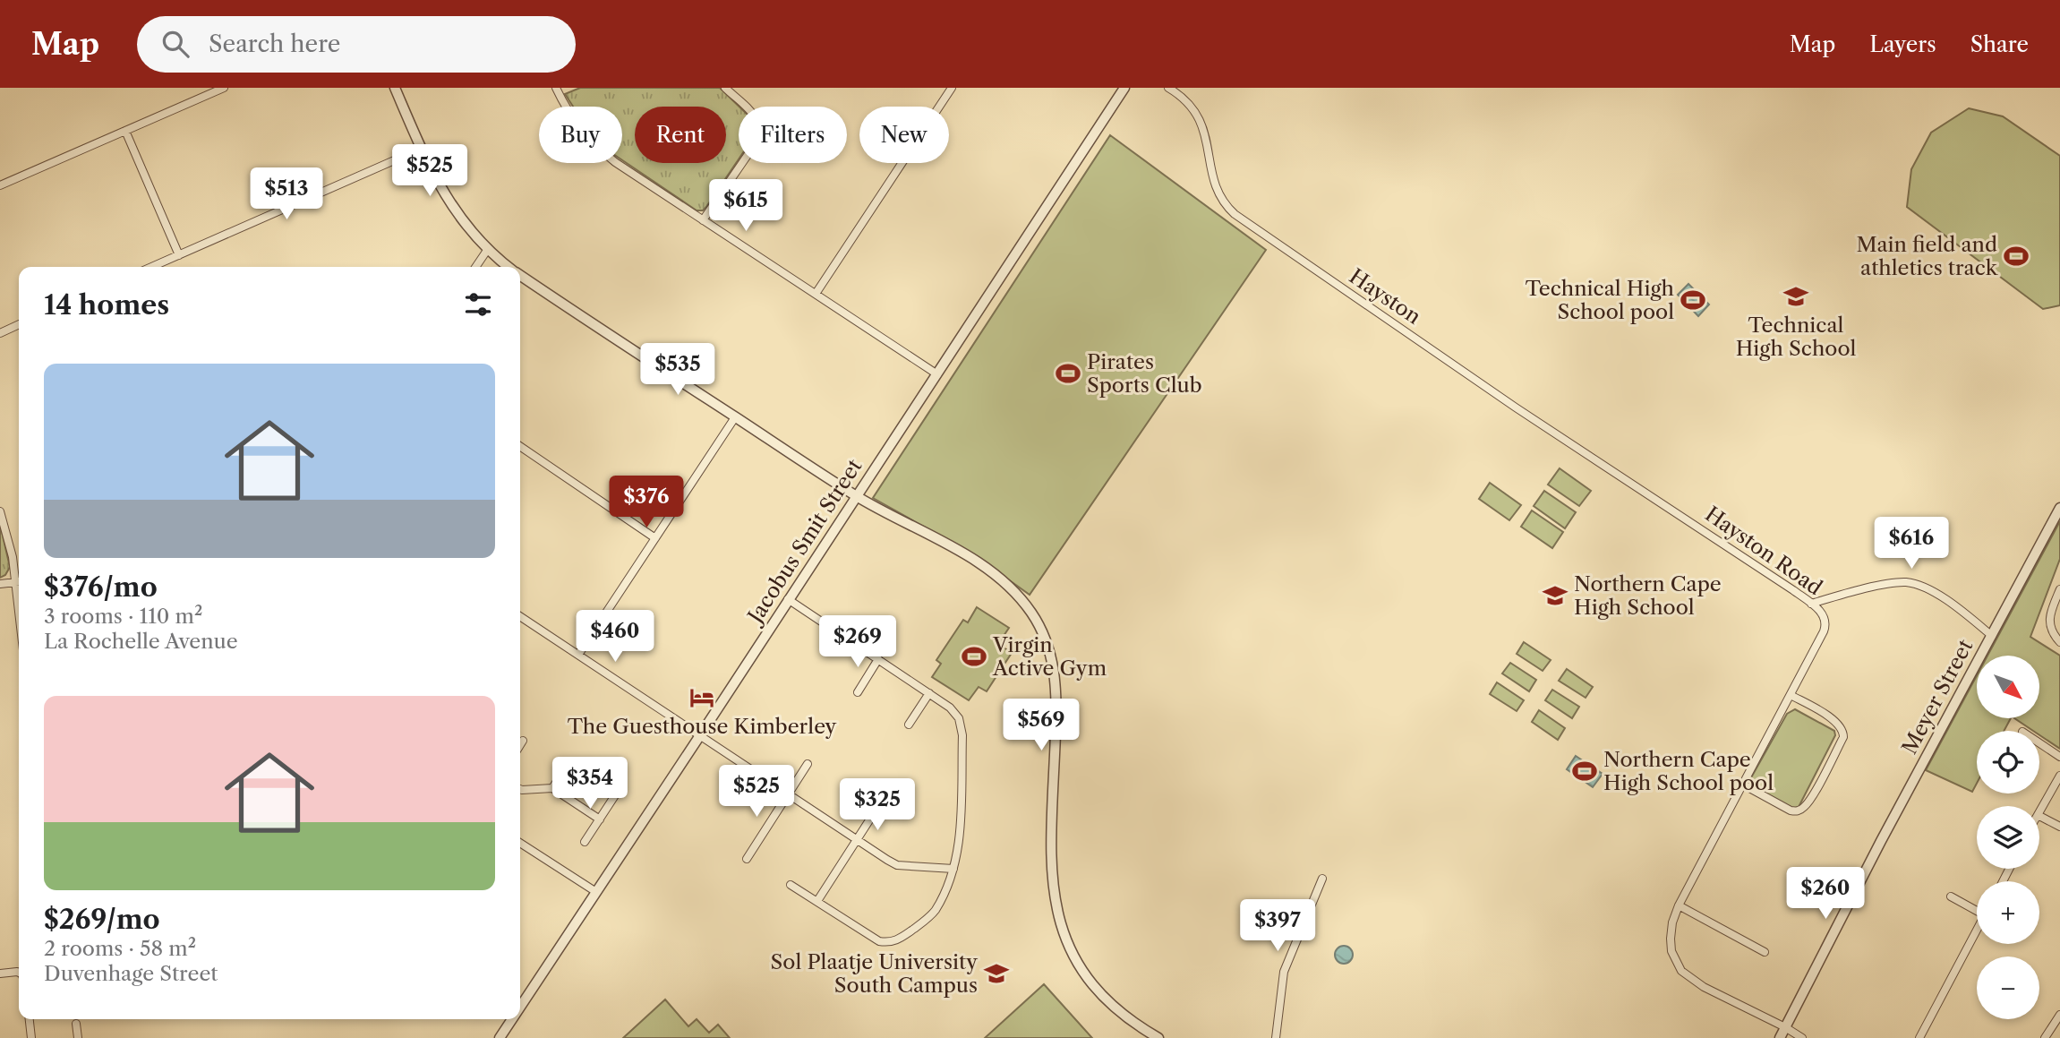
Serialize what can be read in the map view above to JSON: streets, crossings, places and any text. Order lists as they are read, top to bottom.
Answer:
{
  "streets": {
    "street": [
      "Hayston",
      "Jacobus Smit Street",
      "Hayston Road",
      "Meyer Street"
    ]
  },
  "crossings": [
    ["Hayston", "Hayston Road"],
    ["Hayston Road", "Meyer Street"]
  ],
  "places": {
    "sports": [
      "Main field and athletics track",
      "Technical High School pool",
      "Pirates Sports Club",
      "Virgin Active Gym",
      "Northern Cape High School pool"
    ],
    "school or university": ["Technical High School", "Northern Cape High School", "Sol Plaatje University South Campus"],
    "hotel": ["The Guesthouse Kimberley"]
  },
  "north": "bottom right",
  "page": {
    "header": "Map",
    "search": "Search here",
    "nav": ["Map", "Layers", "Share"],
    "chip": [
      "Buy",
      "Rent",
      "Filters",
      "New"
    ],
    "price": [
      "$525",
      "$513",
      "$615",
      "$535",
      "$376",
      "$616",
      "$460",
      "$269",
      "$569",
      "$354",
      "$525",
      "$325",
      "$260",
      "$397"
    ],
    "heading": "14 homes",
    "list": [
      {
        "name": "$376/mo",
        "note": "3 rooms · 110 m² · La Rochelle Avenue"
      },
      {
        "name": "$269/mo",
        "note": "2 rooms · 58 m² · Duvenhage Street"
      }
    ],
    "map_buttons": ["+", "−"]
  }
}
